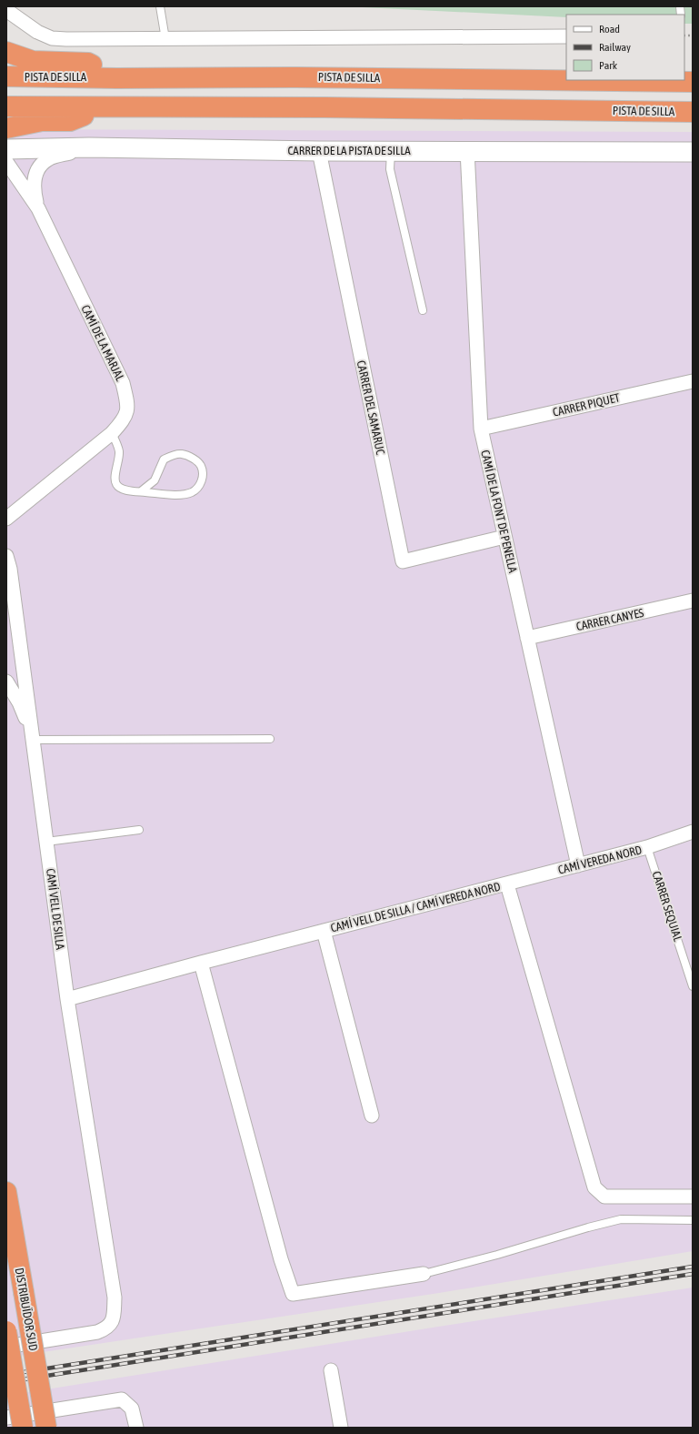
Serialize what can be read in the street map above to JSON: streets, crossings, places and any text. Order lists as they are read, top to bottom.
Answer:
{
  "streets": {
    "highway": ["PISTA DE SILLA", "DISTRIBUÏDOR SUD"],
    "street": [
      "CARRER DE LA PISTA DE SILLA",
      "CAMÍ DE LA MARJAL",
      "CARRER PIQUET",
      "CARRER DEL SAMARUC",
      "CAMÍ DE LA FONT DE PENELLA",
      "CARRER CANYES",
      "CAMÍ VEREDA NORD",
      "CAMÍ VELL DE SILLA / CAMÍ VEREDA NORD",
      "CAMÍ VELL DE SILLA"
    ],
    "lane": ["CARRER SEQUIAL"]
  },
  "crossings": [
    ["CARRER DE LA PISTA DE SILLA", "CAMÍ DE LA MARJAL"],
    ["CARRER DE LA PISTA DE SILLA", "CARRER DEL SAMARUC"],
    ["CARRER DE LA PISTA DE SILLA", "CAMÍ DE LA FONT DE PENELLA"],
    ["CARRER PIQUET", "CAMÍ DE LA FONT DE PENELLA"],
    ["CARRER DEL SAMARUC", "CAMÍ DE LA FONT DE PENELLA"],
    ["CAMÍ DE LA FONT DE PENELLA", "CARRER CANYES"],
    ["CAMÍ DE LA FONT DE PENELLA", "CAMÍ VEREDA NORD"],
    ["CAMÍ VEREDA NORD", "CARRER SEQUIAL"],
    ["CAMÍ VEREDA NORD", "CAMÍ VELL DE SILLA / CAMÍ VEREDA NORD"]
  ],
  "legend": ["Road", "Railway", "Park"]
}
